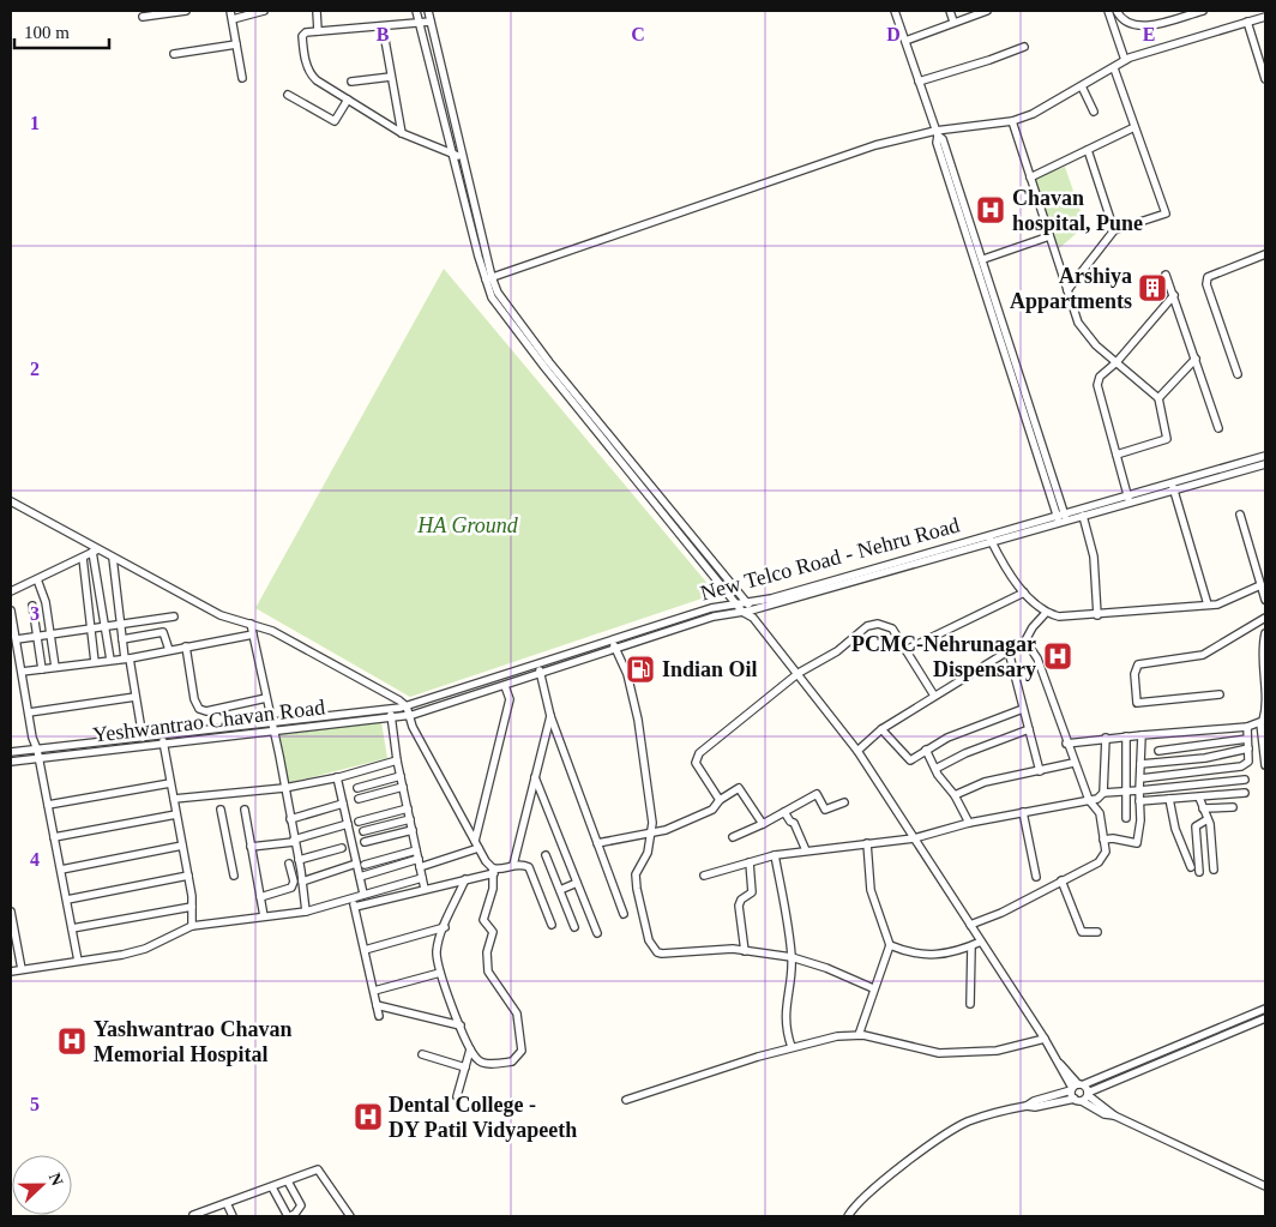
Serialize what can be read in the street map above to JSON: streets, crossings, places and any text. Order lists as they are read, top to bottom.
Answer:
{
  "streets": {
    "street": ["New Telco Road - Nehru Road", "Yeshwantrao Chavan Road"]
  },
  "crossings": [
    ["New Telco Road - Nehru Road", "Yeshwantrao Chavan Road"]
  ],
  "parks": ["HA Ground"],
  "places": {
    "hospital": [
      "Chavan hospital, Pune",
      "PCMC-Nehrunagar Dispensary",
      "Yashwantrao Chavan Memorial Hospital",
      "Dental College - DY Patil Vidyapeeth"
    ],
    "building": ["Arshiya Appartments"],
    "fuel station": ["Indian Oil"]
  },
  "scale_bar": "100 m",
  "north": "right",
  "grid": {
    "columns": [
      "B",
      "C",
      "D",
      "E"
    ],
    "rows": [
      "1",
      "2",
      "3",
      "4",
      "5"
    ]
  }
}
